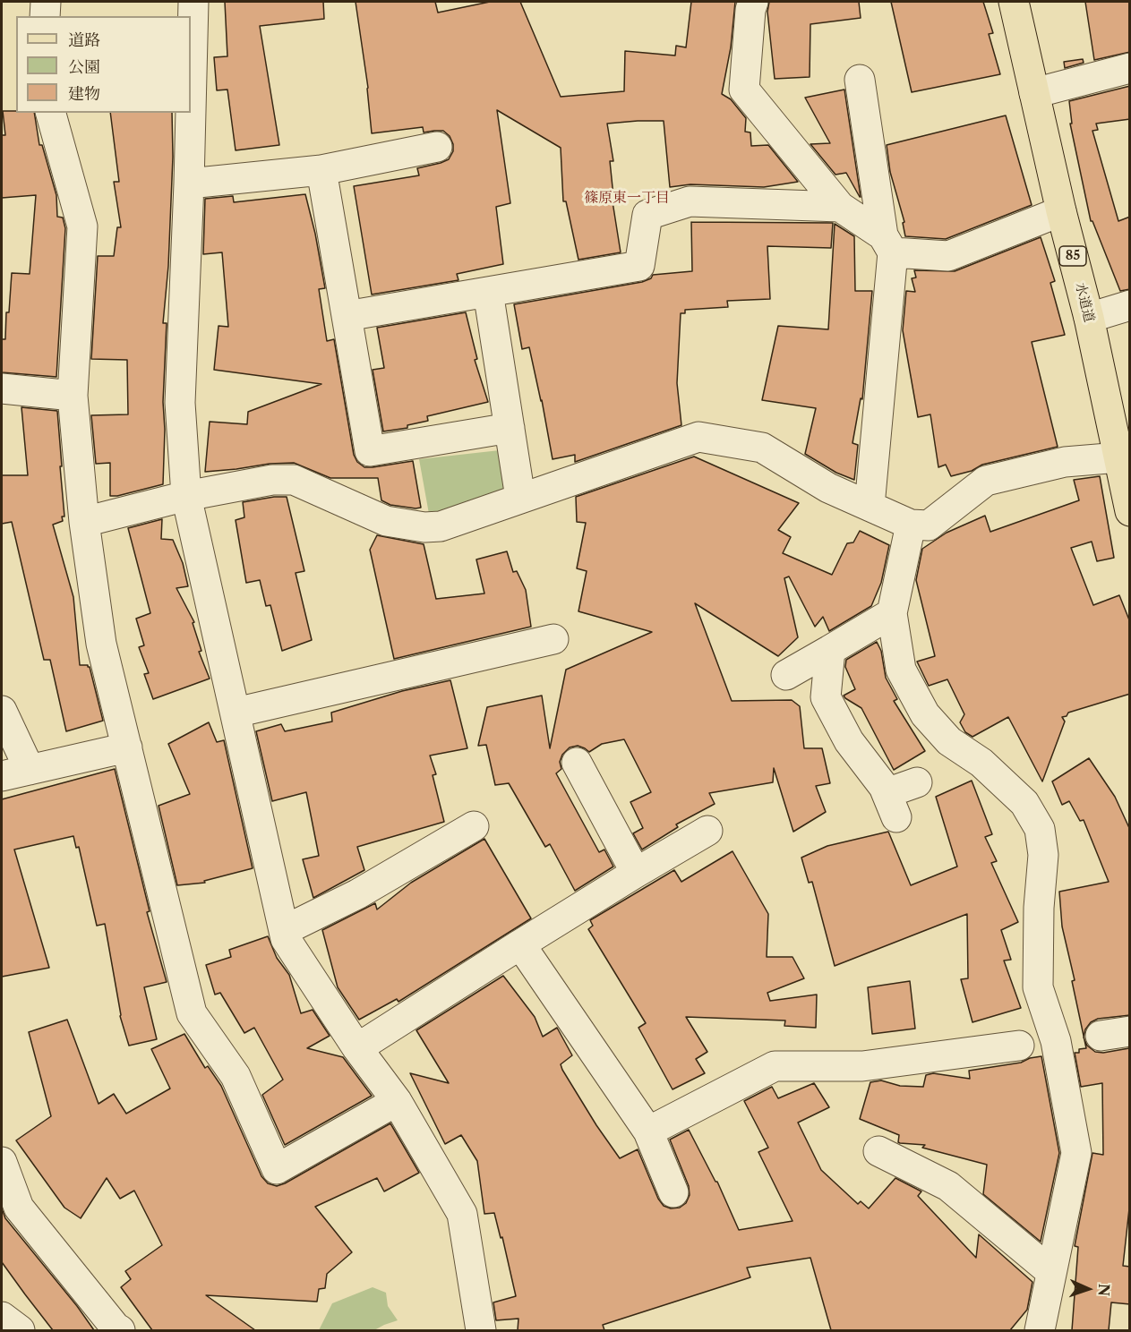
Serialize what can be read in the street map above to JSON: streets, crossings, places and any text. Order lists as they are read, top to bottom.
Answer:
{
  "streets": {
    "main road": ["85", "水道道"]
  },
  "districts": ["篠原東一丁目"],
  "legend": ["道路", "公園", "建物"],
  "north": "right"
}
